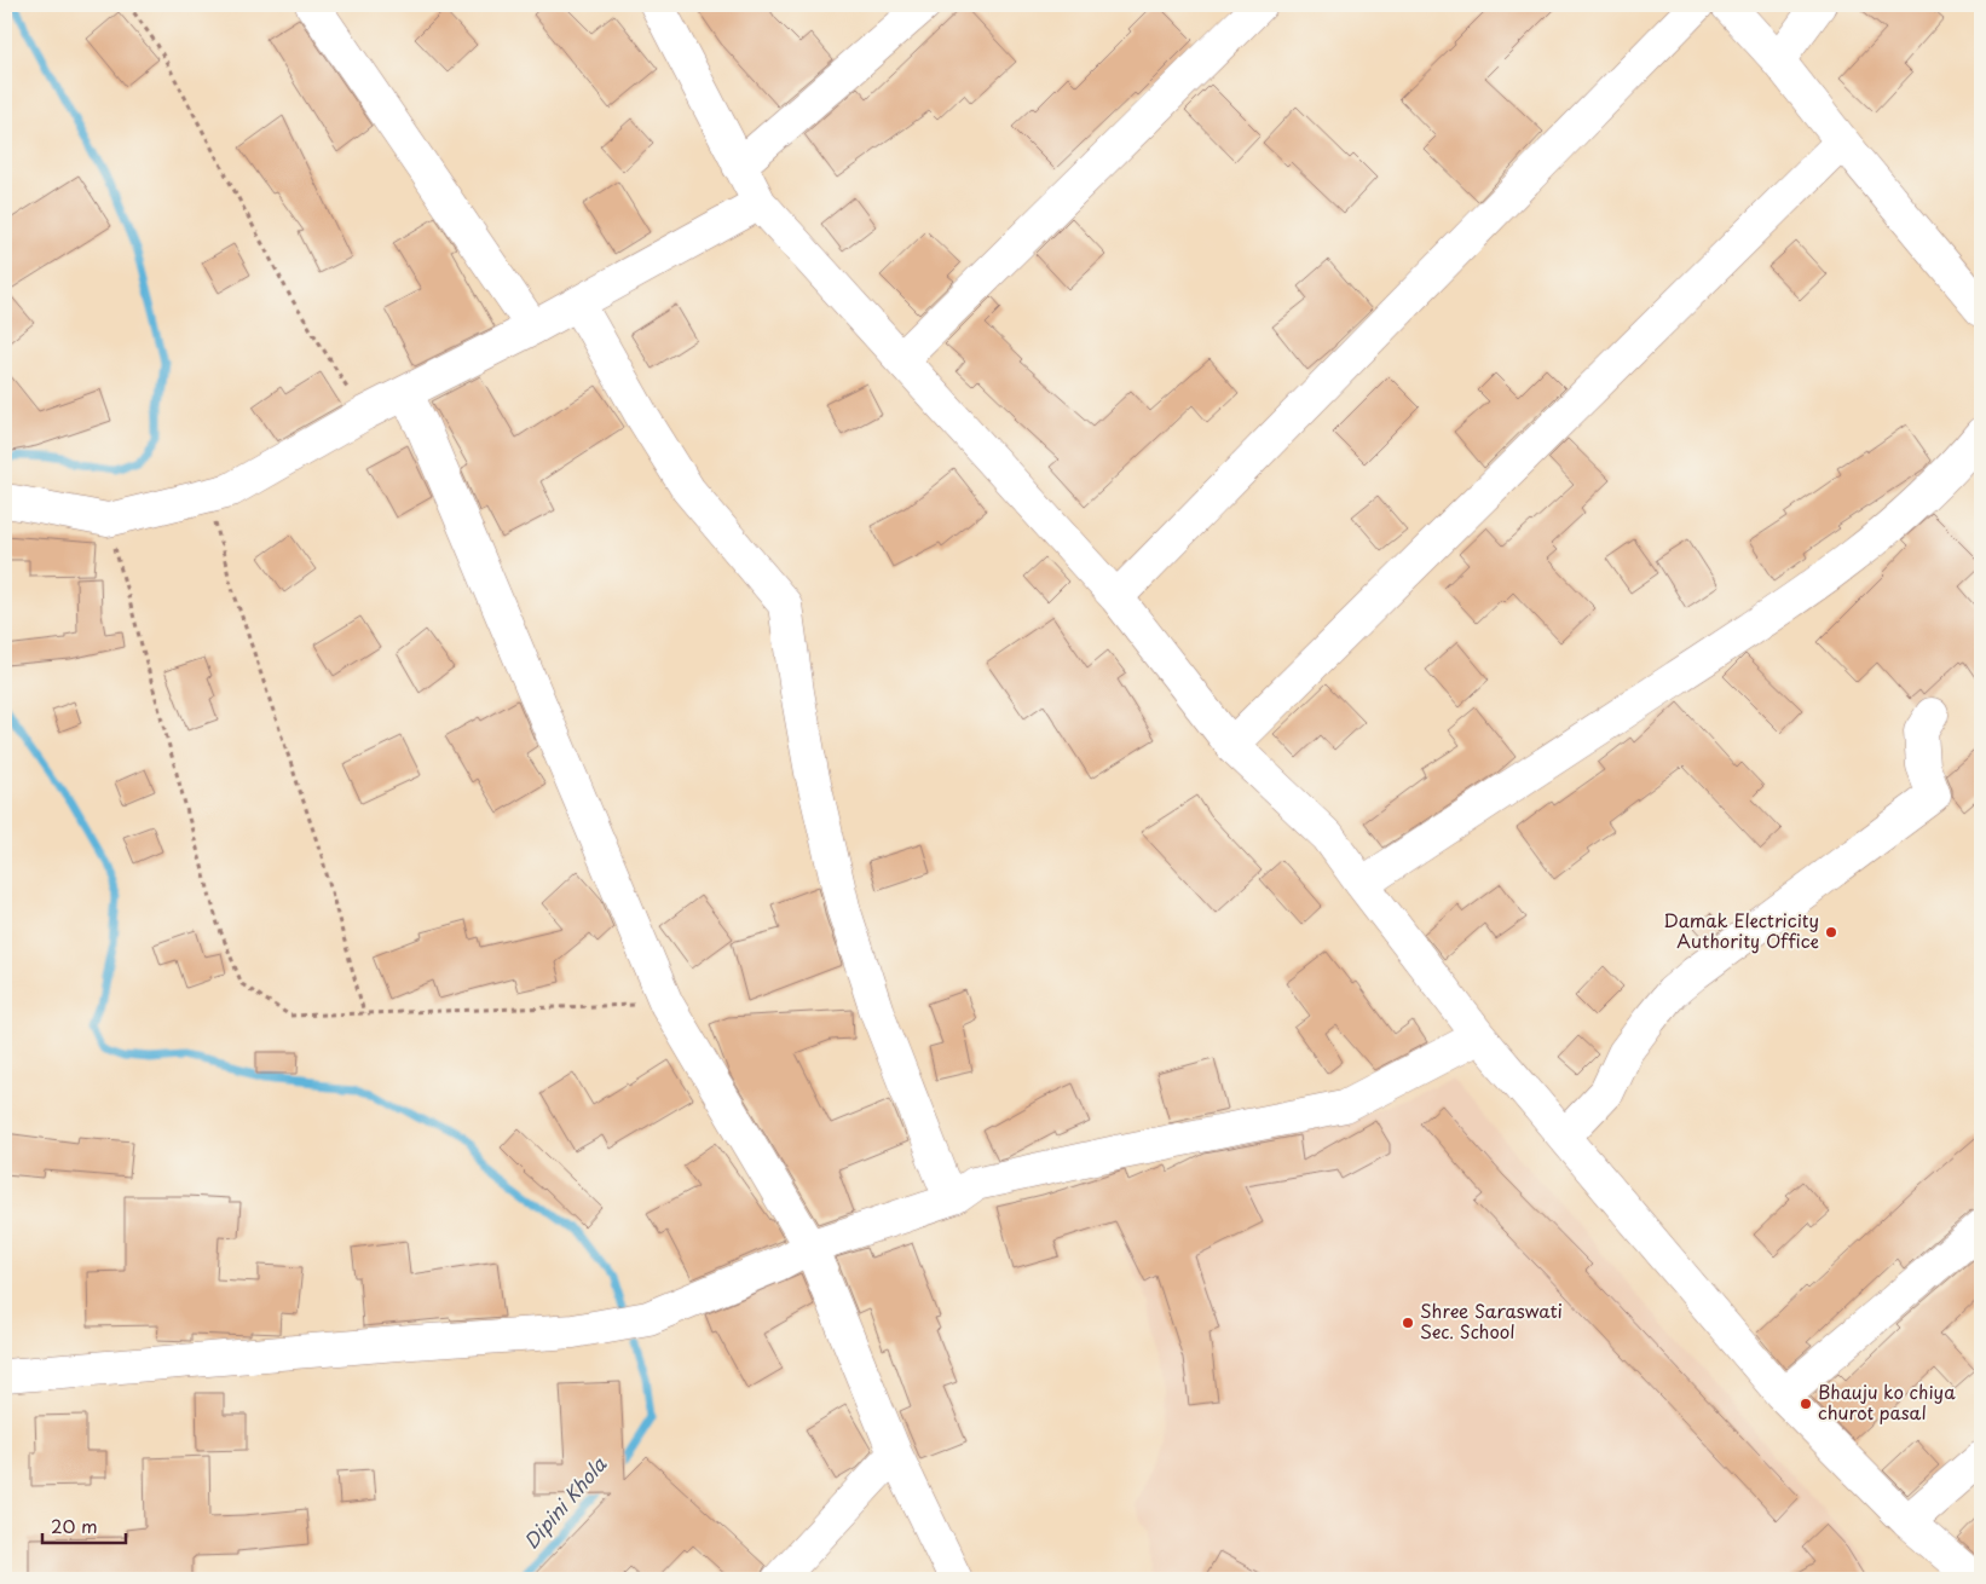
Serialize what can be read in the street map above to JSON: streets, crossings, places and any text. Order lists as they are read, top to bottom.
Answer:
{
  "water": ["Dipini Khola"],
  "places": ["Damak Electricity Authority Office", "Shree Saraswati Sec. School", "Bhauju ko chiya churot pasal"],
  "scale_bar": "20 m"
}
